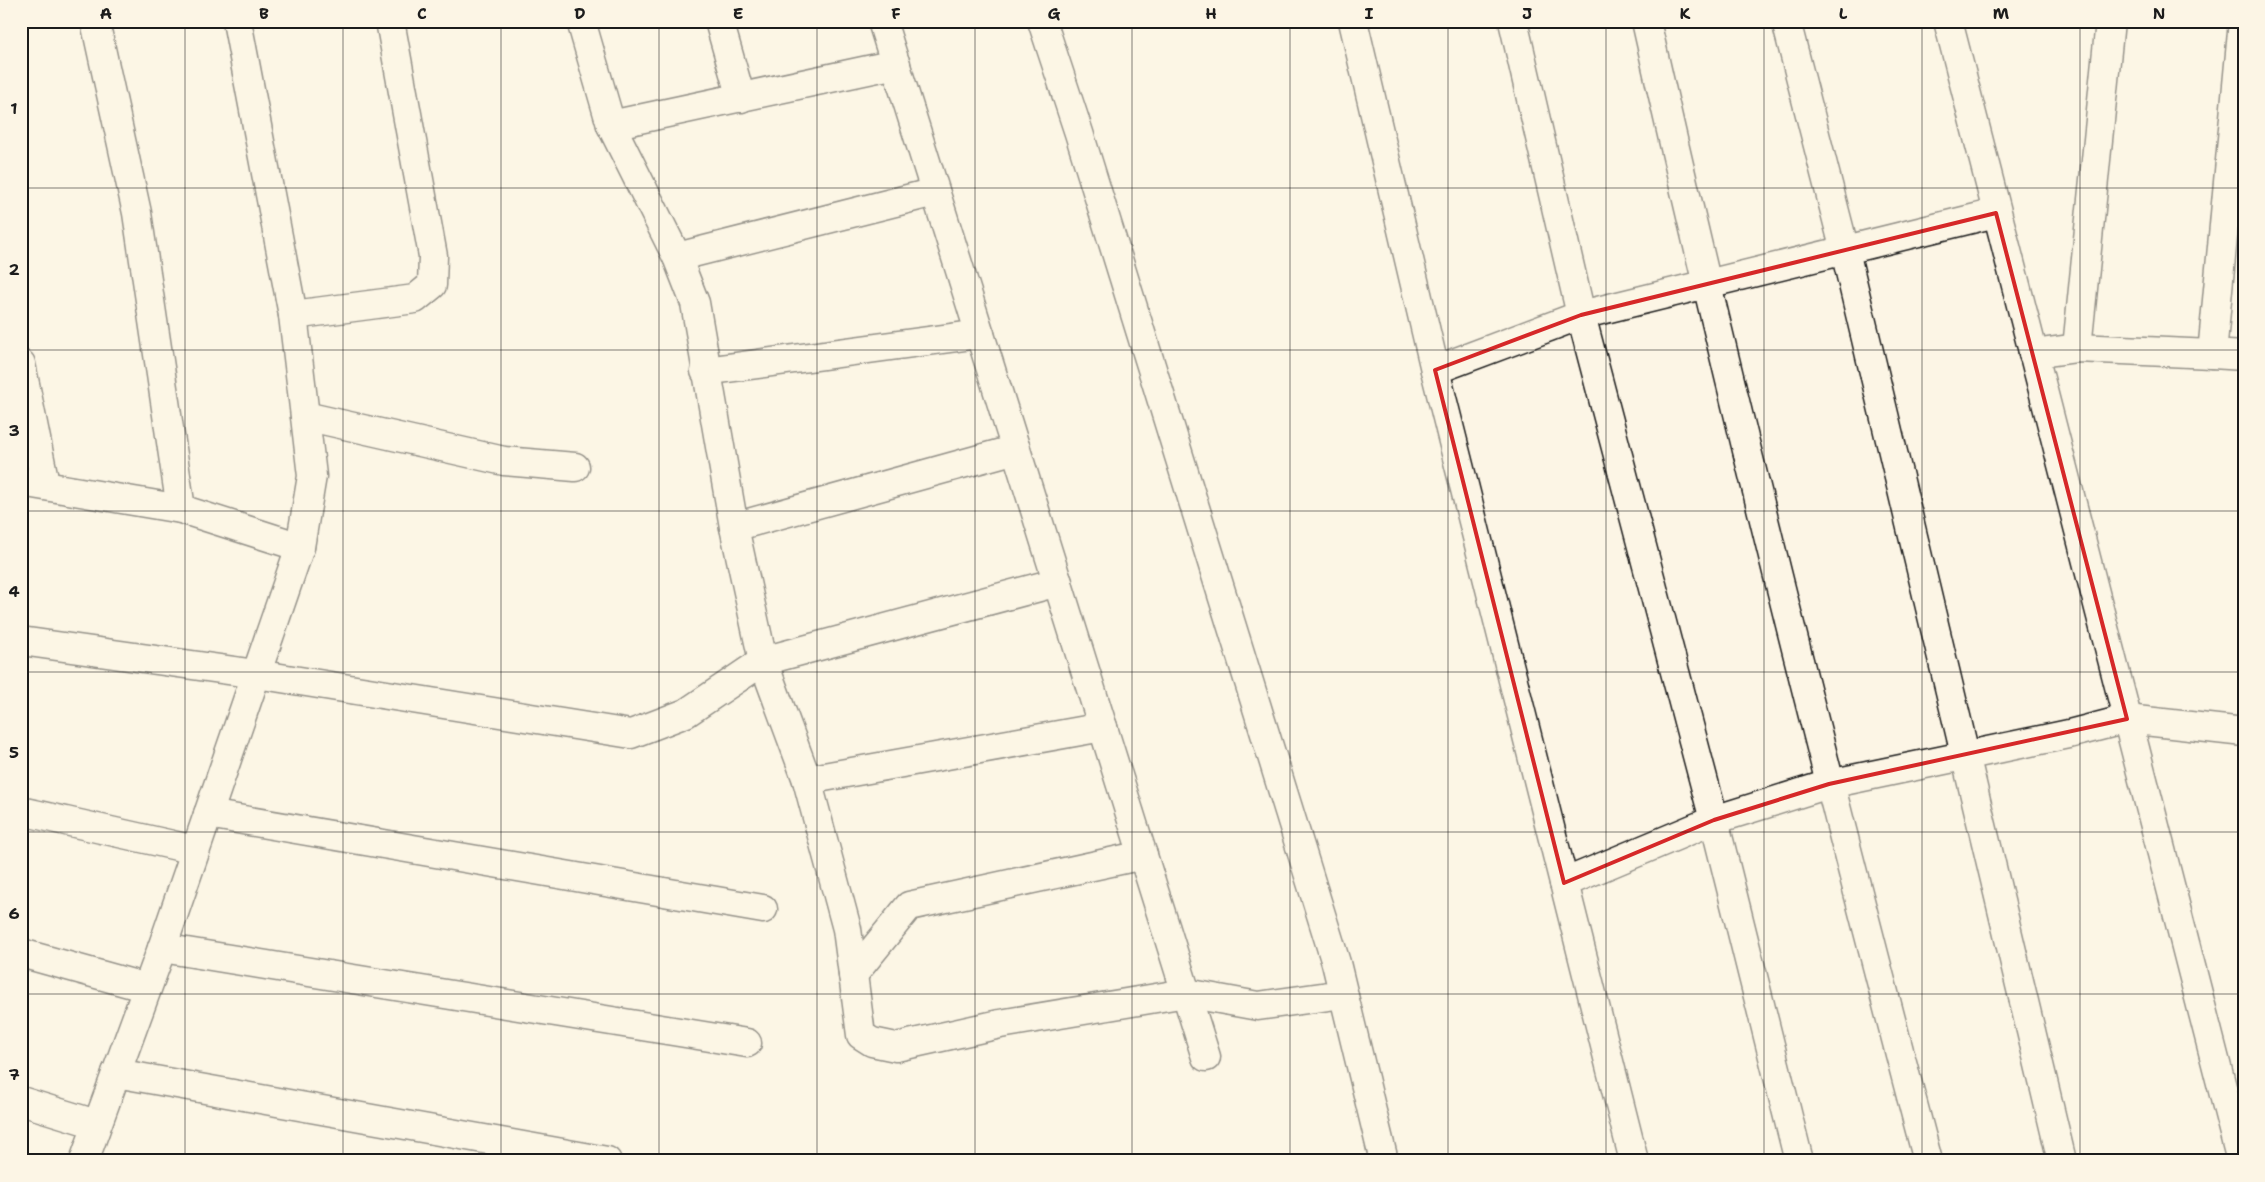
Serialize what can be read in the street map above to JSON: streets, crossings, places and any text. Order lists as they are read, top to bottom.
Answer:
{
  "grid": {
    "columns": [
      "A",
      "B",
      "C",
      "D",
      "E",
      "F",
      "G",
      "H",
      "I",
      "J",
      "K",
      "L",
      "M",
      "N"
    ],
    "rows": [
      "1",
      "2",
      "3",
      "4",
      "5",
      "6",
      "7"
    ]
  }
}
